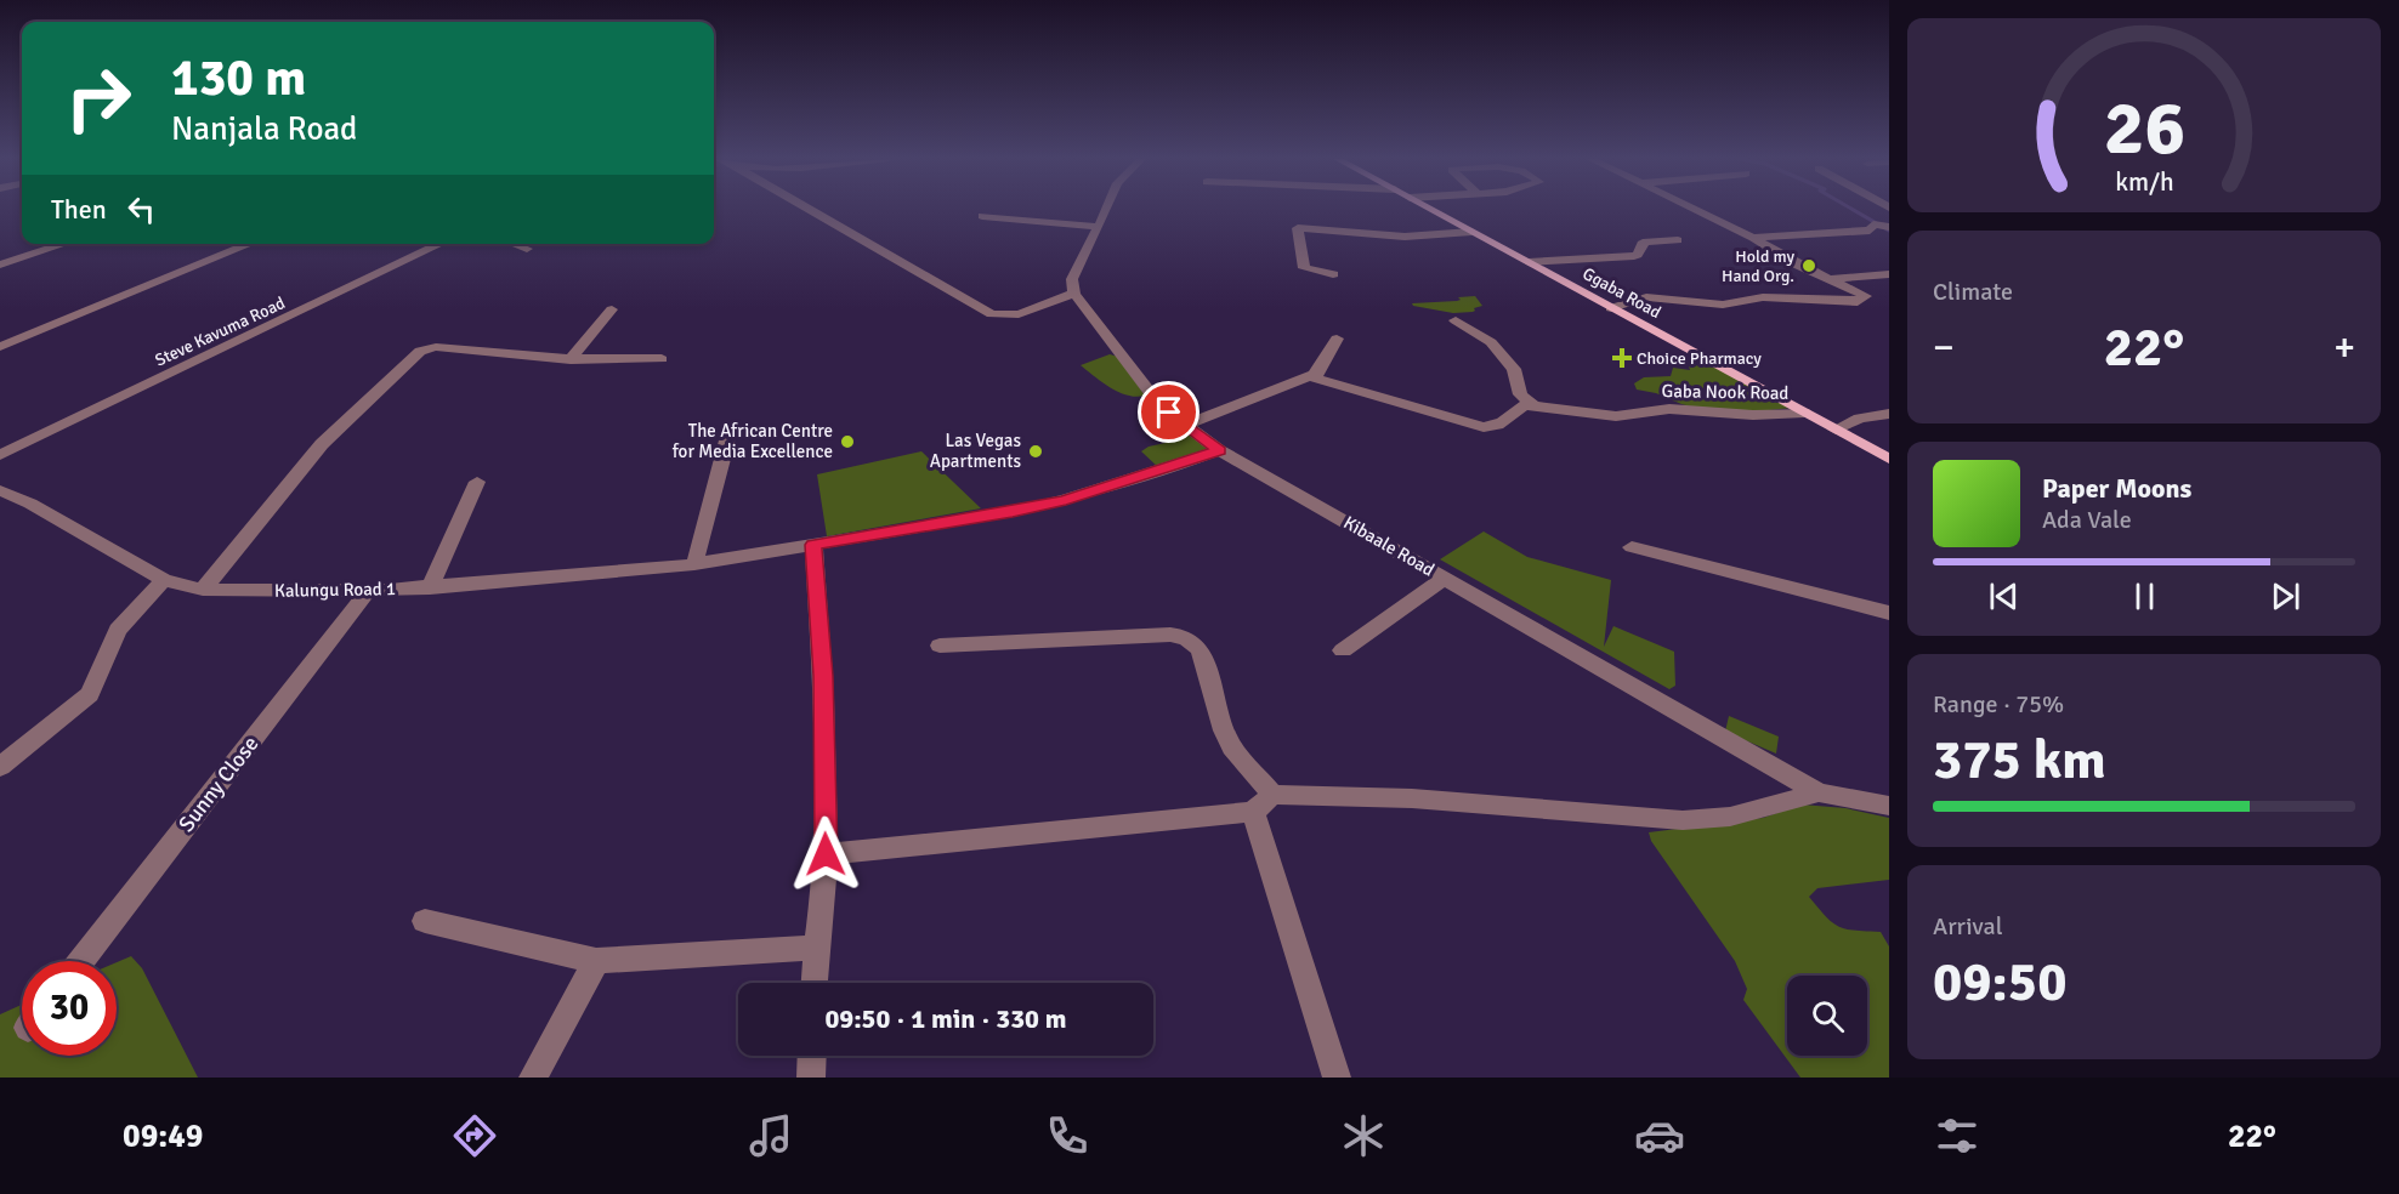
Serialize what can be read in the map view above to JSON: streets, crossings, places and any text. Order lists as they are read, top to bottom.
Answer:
{
  "streets": {
    "main road": ["Ggaba Road"],
    "street": [
      "Steve Kavuma Road",
      "Gaba Nook Road",
      "Kibaale Road",
      "Kalungu Road 1",
      "Sunny Close"
    ]
  },
  "crossings": [
    ["Ggaba Road", "Gaba Nook Road"],
    ["Kibaale Road", "Kalungu Road 1"],
    ["Kalungu Road 1", "Sunny Close"]
  ],
  "places": {
    "other": ["Hold my Hand Org.", "The African Centre for Media Excellence", "Las Vegas Apartments"],
    "health": ["Choice Pharmacy"]
  },
  "page": {
    "turn": ["130 m", "Nanjala Road"],
    "then": "Then",
    "tile": [
      "Climate",
      ["Range · 75%", "375 km"],
      ["Arrival", "09:50"]
    ],
    "heat": ["−", "22°", "+"],
    "song": ["Paper Moons", "Ada Vale"],
    "limit": "30",
    "trip": "09:50 · 1 min · 330 m",
    "tabs": ["09:49", "22°"],
    "gauge": ["26", "km/h"]
  }
}
